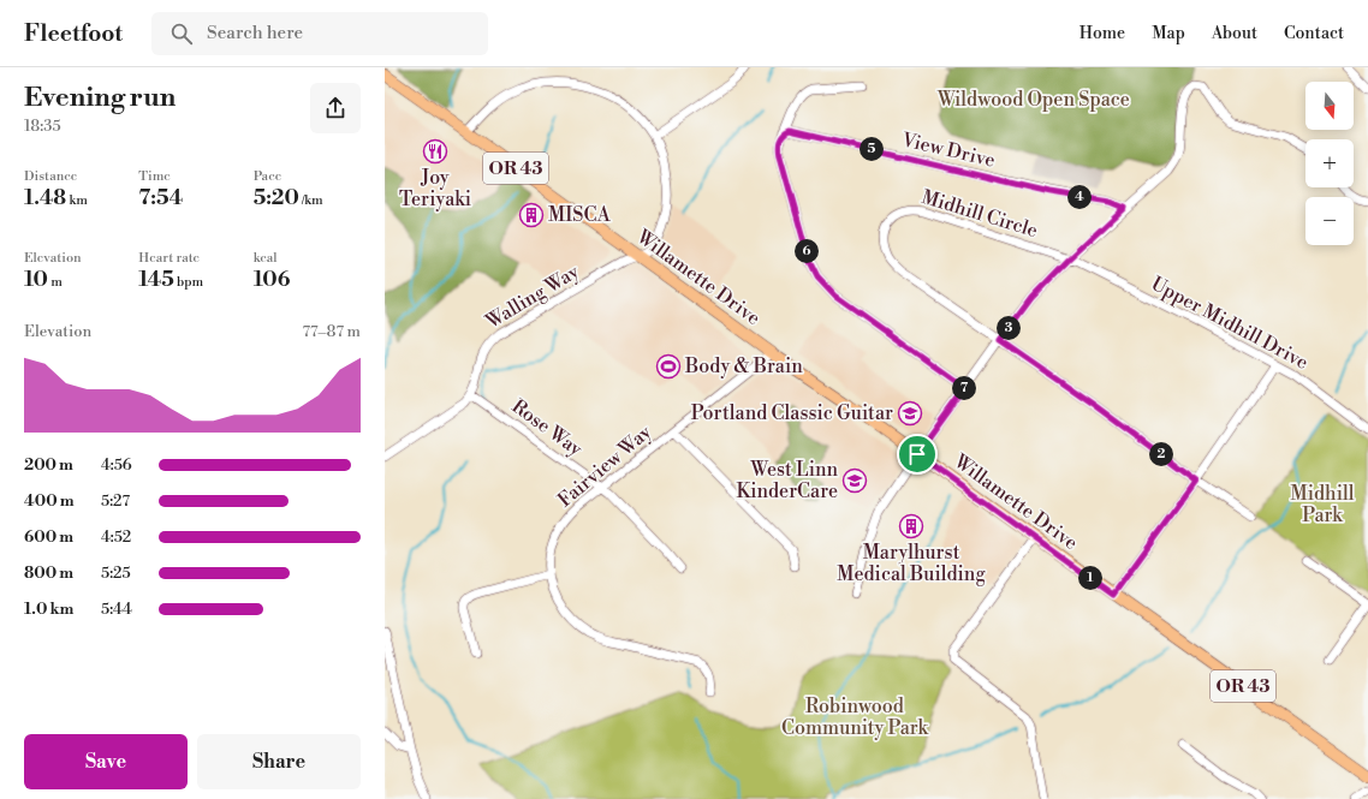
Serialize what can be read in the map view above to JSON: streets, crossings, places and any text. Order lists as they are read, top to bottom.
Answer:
{
  "streets": {
    "main road": ["OR 43", "Willamette Drive"],
    "street": [
      "View Drive",
      "Midhill Circle",
      "Walling Way",
      "Upper Midhill Drive",
      "Rose Way",
      "Fairview Way"
    ]
  },
  "crossings": [
    ["Midhill Circle", "Upper Midhill Drive"],
    ["Willamette Drive", "Walling Way"],
    ["Willamette Drive", "Fairview Way"],
    ["Walling Way", "Rose Way"],
    ["Rose Way", "Fairview Way"]
  ],
  "parks": ["Wildwood Open Space", "Midhill Park", "Robinwood Community Park"],
  "places": {
    "restaurant": ["Joy Teriyaki"],
    "building": ["MISCA", "Marylhurst Medical Building"],
    "sports": ["Body & Brain"],
    "school or university": ["Portland Classic Guitar", "West Linn KinderCare"]
  },
  "north": "bottom",
  "page": {
    "header": "Fleetfoot",
    "search": "Search here",
    "nav": [
      "Home",
      "Map",
      "About",
      "Contact"
    ],
    "heading": ["Evening run", "18:35"],
    "map_buttons": ["+", "−"],
    "pins": [
      "5",
      "4",
      "6",
      "3",
      "7",
      "2",
      "1"
    ],
    "stats": [
      ["Distance", "1.48 km"],
      ["Time", "7:54"],
      ["Pace", "5:20 /km"],
      ["Elevation", "10 m"],
      ["Heart rate", "145 bpm"],
      ["kcal", "106"]
    ],
    "chart": ["Elevation", "77–87 m"],
    "list": [
      {
        "name": "200 m",
        "note": "4:56"
      },
      {
        "name": "400 m",
        "note": "5:27"
      },
      {
        "name": "600 m",
        "note": "4:52"
      },
      {
        "name": "800 m",
        "note": "5:25"
      },
      {
        "name": "1.0 km",
        "note": "5:44"
      }
    ],
    "buttons": ["Save", "Share"]
  }
}
